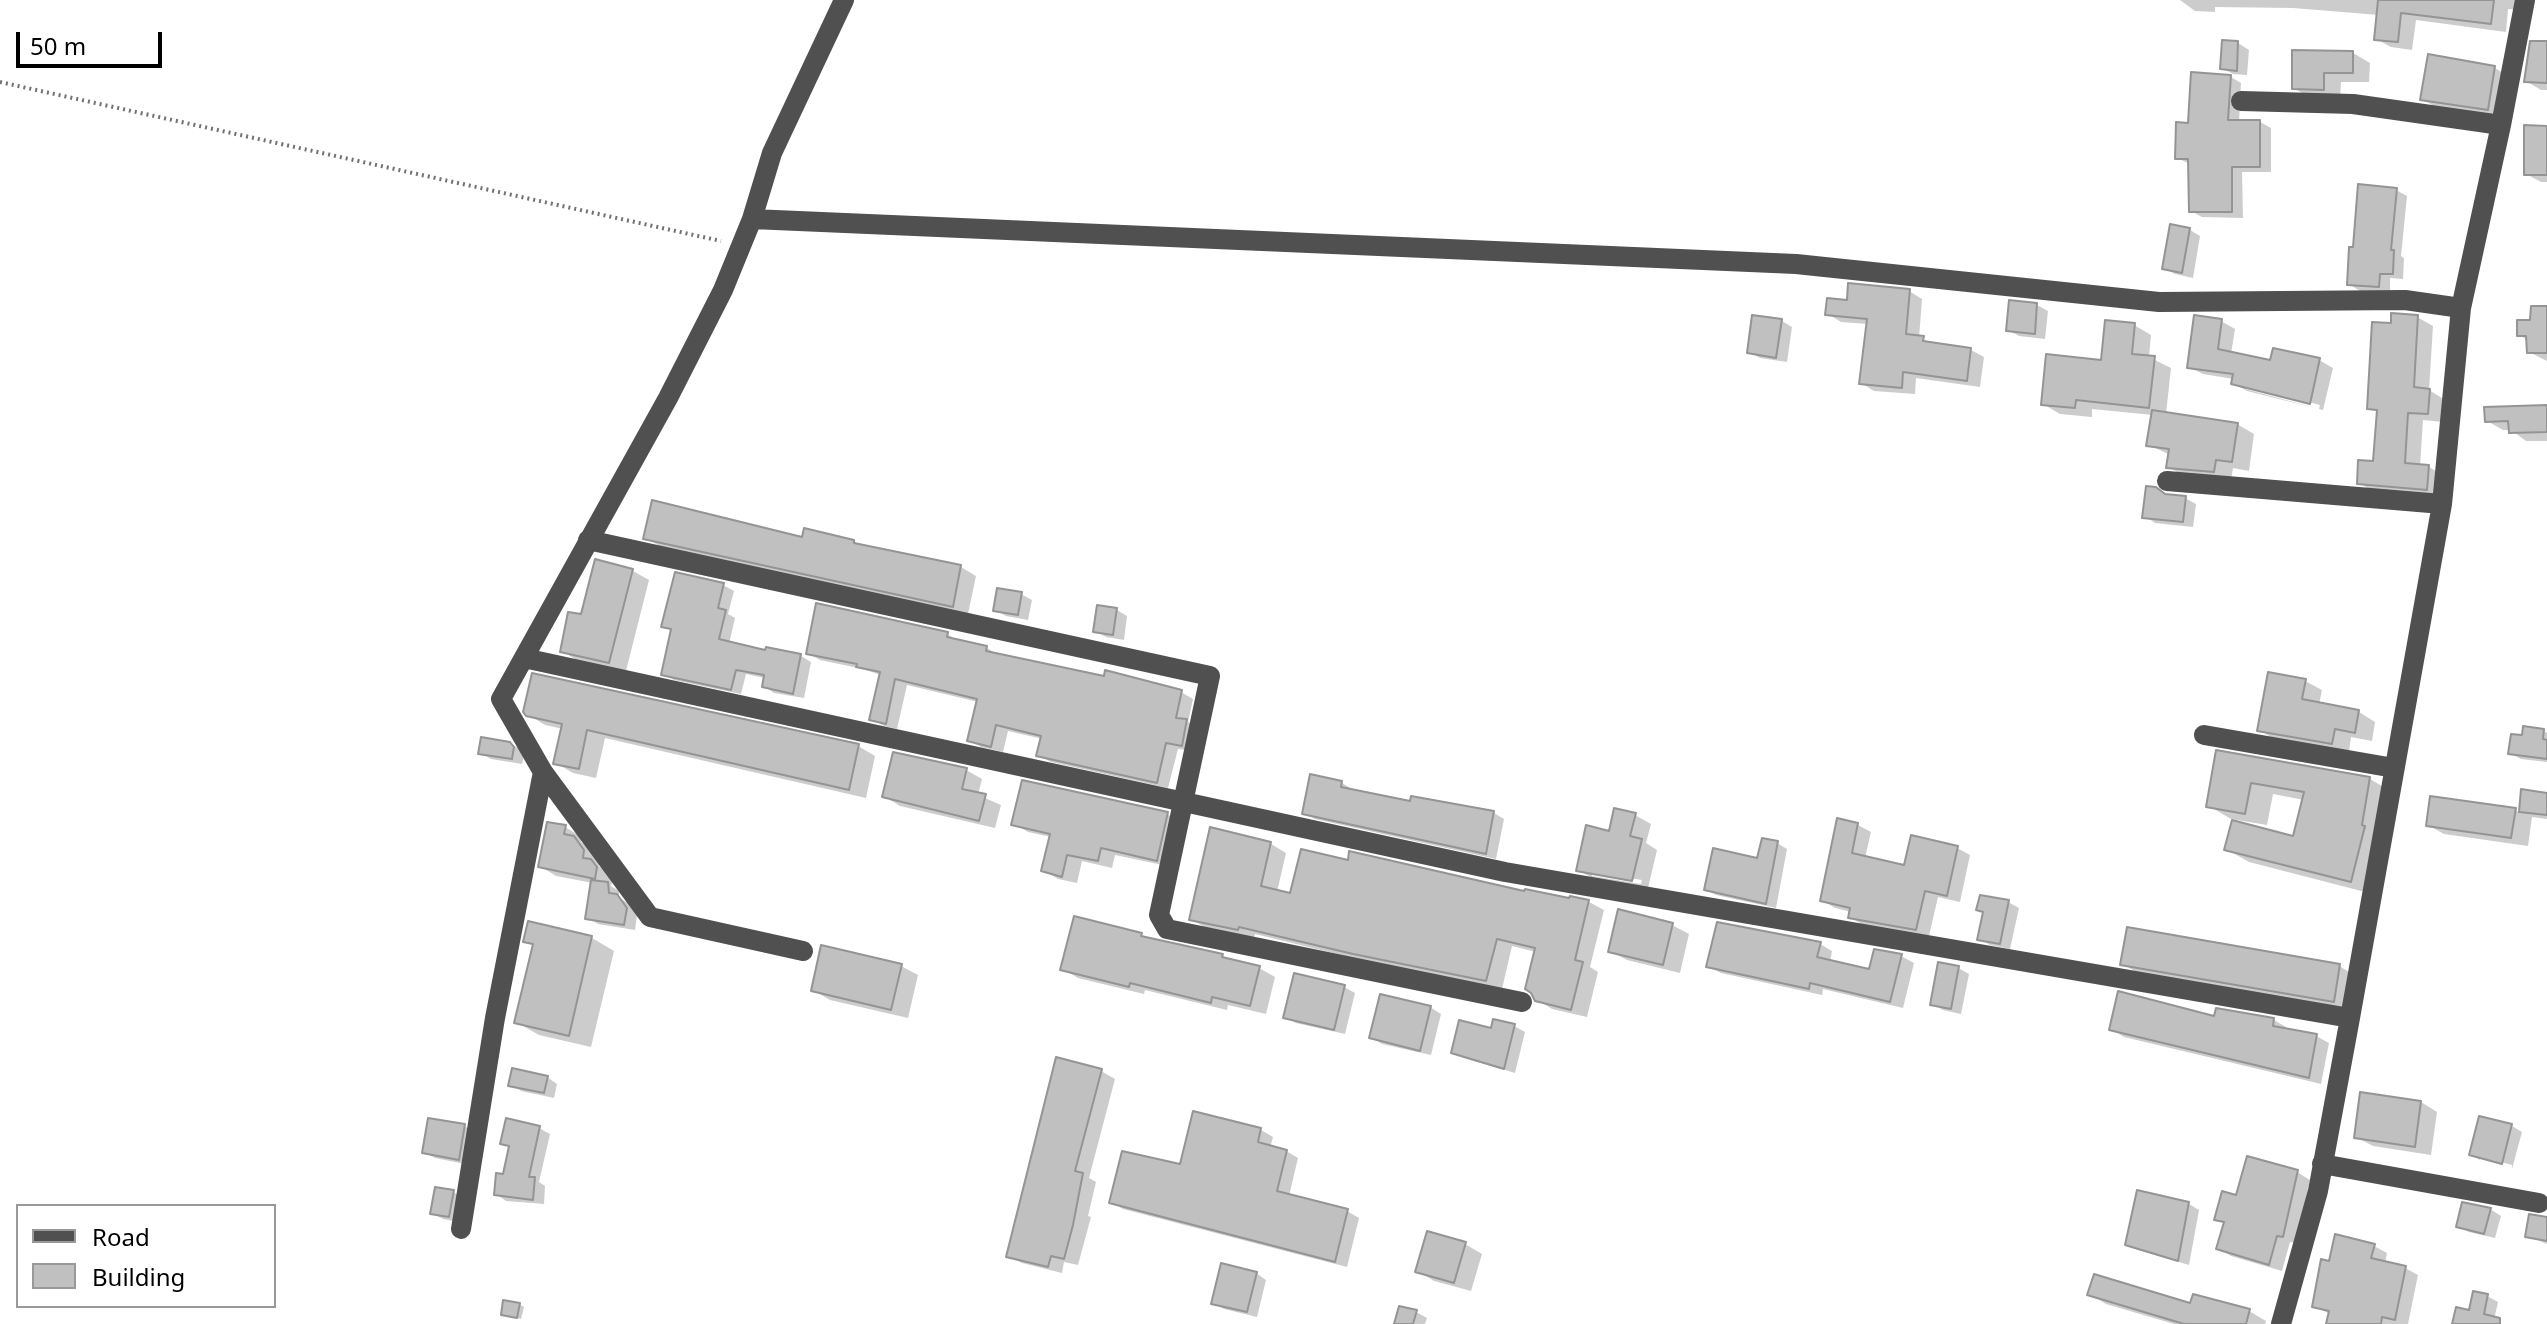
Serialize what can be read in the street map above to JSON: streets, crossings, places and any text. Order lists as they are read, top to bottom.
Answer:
{
  "legend": ["Road", "Building"],
  "scale_bar": "50 m"
}
